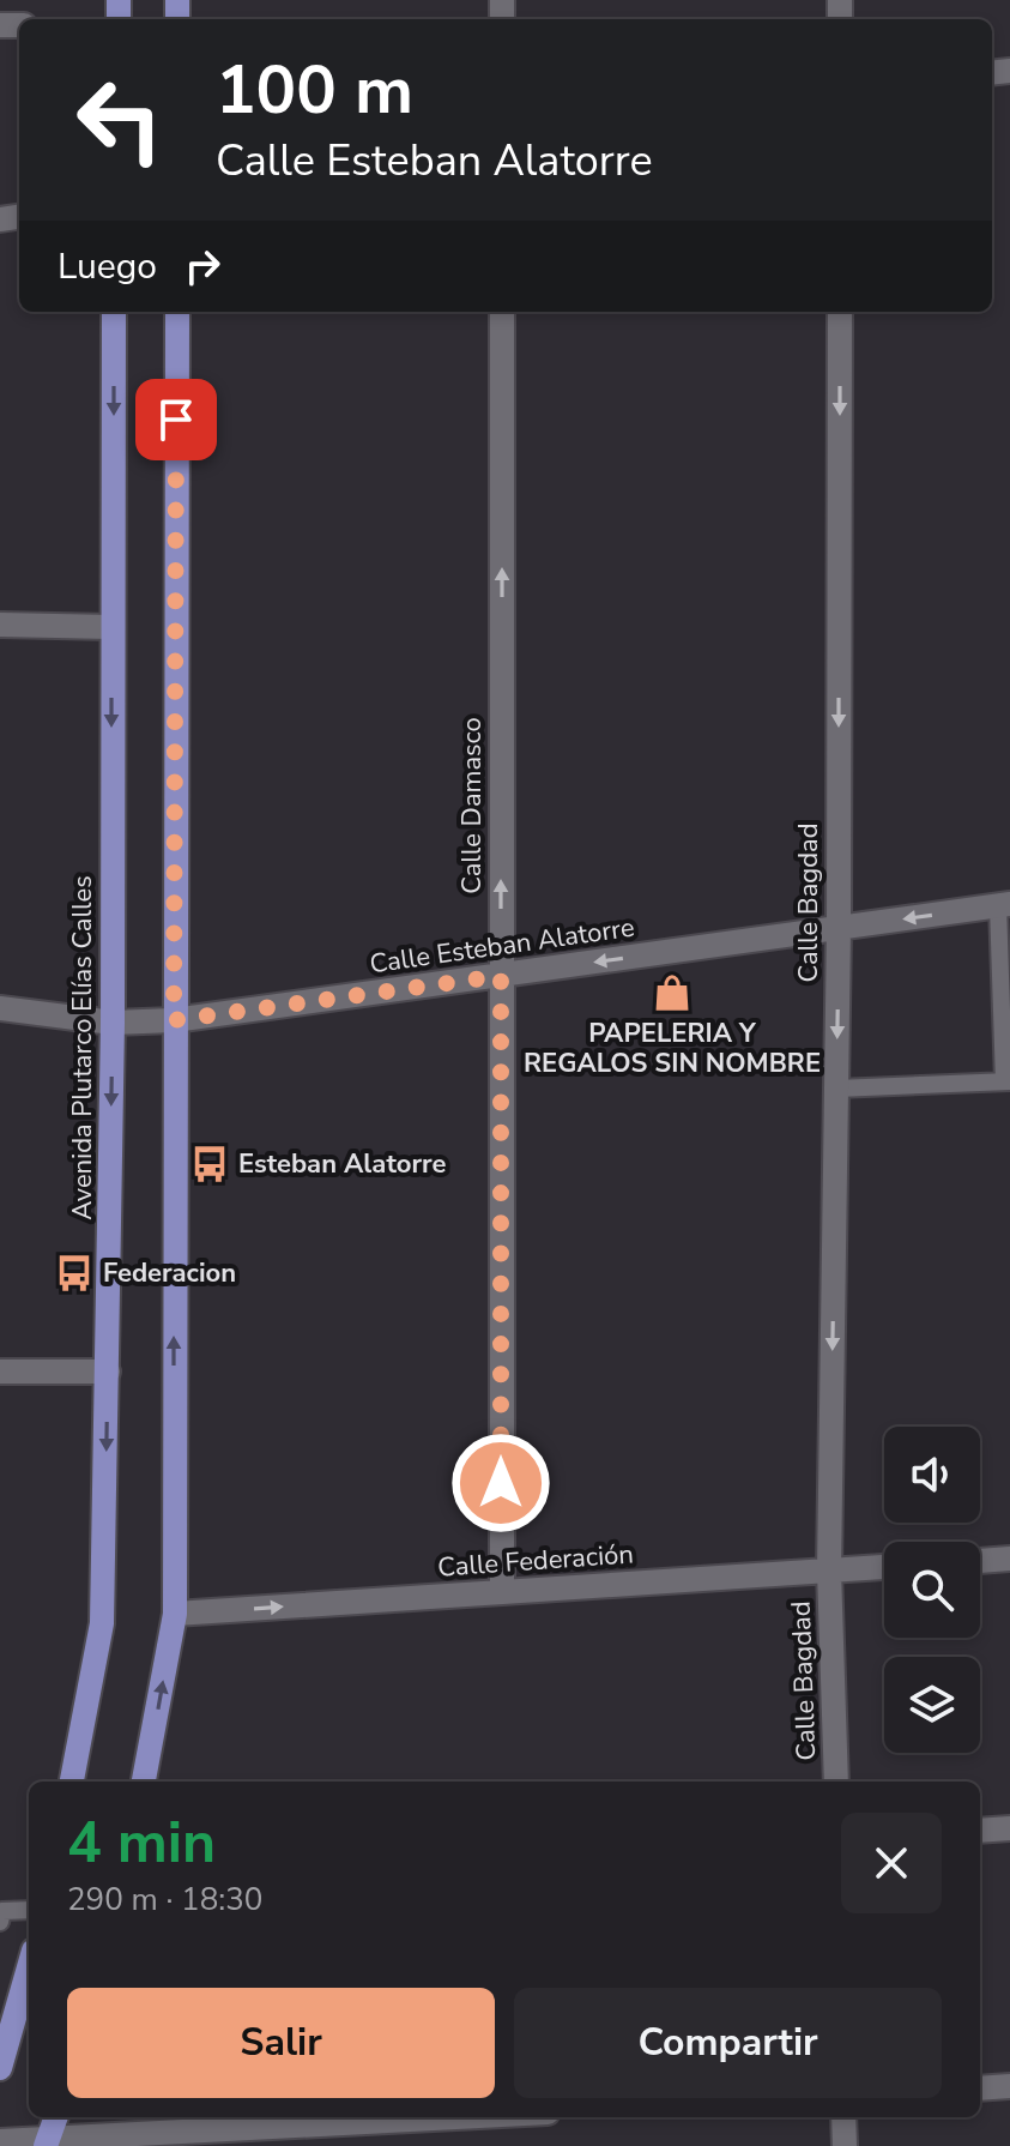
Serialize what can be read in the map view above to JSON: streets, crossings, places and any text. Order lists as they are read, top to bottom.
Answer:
{
  "streets": {
    "main road": ["Avenida Plutarco Elías Calles"],
    "street": [
      "Calle Damasco",
      "Calle Bagdad",
      "Calle Esteban Alatorre",
      "Calle Federación"
    ]
  },
  "crossings": [
    ["Calle Damasco", "Calle Esteban Alatorre"],
    ["Calle Damasco", "Calle Federación"],
    ["Calle Bagdad", "Calle Esteban Alatorre"],
    ["Calle Bagdad", "Calle Federación"],
    ["Calle Esteban Alatorre", "Avenida Plutarco Elías Calles"]
  ],
  "one_way": [
    "Calle Damasco",
    "Calle Bagdad",
    "Calle Esteban Alatorre",
    "Calle Federación"
  ],
  "places": {
    "shop": ["PAPELERIA Y REGALOS SIN NOMBRE"],
    "bus stop": ["Esteban Alatorre", "Federacion"]
  },
  "page": {
    "turn": ["100 m", "Calle Esteban Alatorre"],
    "then": "Luego",
    "heading": ["4 min", "290 m · 18:30"],
    "buttons": ["Salir", "Compartir"]
  }
}
